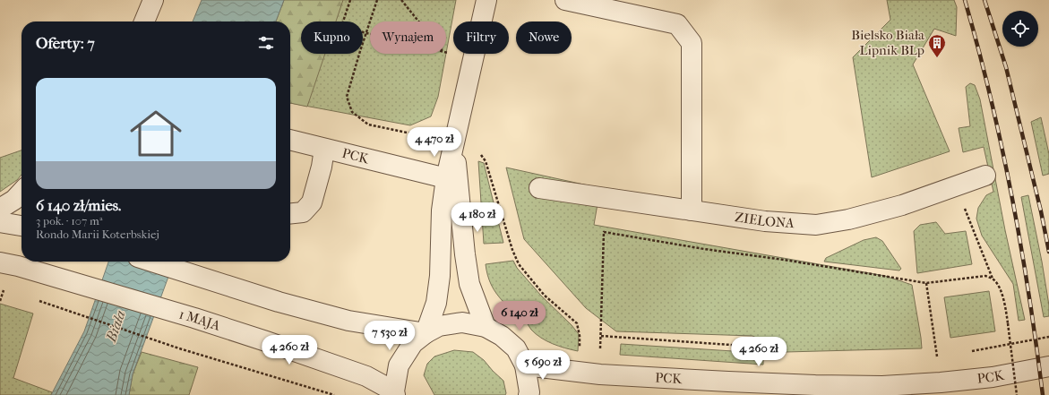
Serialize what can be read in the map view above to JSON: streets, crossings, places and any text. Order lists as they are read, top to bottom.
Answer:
{
  "streets": {
    "street": ["PCK", "ZIELONA", "1 MAJA"]
  },
  "water": ["Biała"],
  "places": {
    "building": ["Bielsko Biała Lipnik BLp"]
  },
  "page": {
    "chip": [
      "Kupno",
      "Wynajem",
      "Filtry",
      "Nowe"
    ],
    "heading": "Oferty: 7",
    "list": [
      {
        "name": "6 140 zł/mies.",
        "note": "3 pok. · 107 m² · Rondo Marii Koterbskiej"
      }
    ],
    "price": [
      "4 470 zł",
      "4 180 zł",
      "6 140 zł",
      "7 530 zł",
      "4 260 zł",
      "4 260 zł",
      "5 690 zł"
    ]
  }
}
